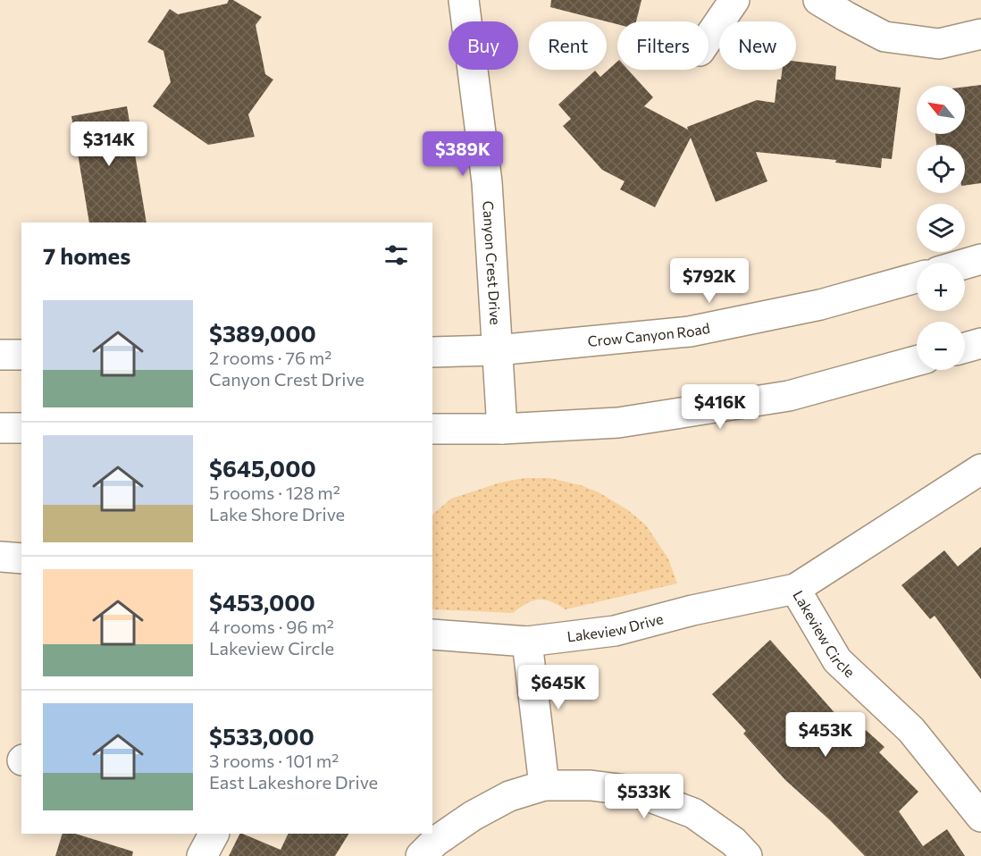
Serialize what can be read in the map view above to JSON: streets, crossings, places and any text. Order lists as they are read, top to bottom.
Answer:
{
  "streets": {
    "street": [
      "Canyon Crest Drive",
      "Crow Canyon Road",
      "Lakeview Drive",
      "Lakeview Circle"
    ]
  },
  "crossings": [
    ["Canyon Crest Drive", "Crow Canyon Road"],
    ["Lakeview Drive", "Lakeview Circle"]
  ],
  "north": "top left",
  "page": {
    "chip": [
      "Buy",
      "Rent",
      "Filters",
      "New"
    ],
    "map_buttons": ["+", "−"],
    "price": [
      "$314K",
      "$389K",
      "$792K",
      "$416K",
      "$645K",
      "$453K",
      "$533K"
    ],
    "heading": "7 homes",
    "list": [
      {
        "name": "$389,000",
        "note": "2 rooms · 76 m² · Canyon Crest Drive"
      },
      {
        "name": "$645,000",
        "note": "5 rooms · 128 m² · Lake Shore Drive"
      },
      {
        "name": "$453,000",
        "note": "4 rooms · 96 m² · Lakeview Circle"
      },
      {
        "name": "$533,000",
        "note": "3 rooms · 101 m² · East Lakeshore Drive"
      }
    ]
  }
}
